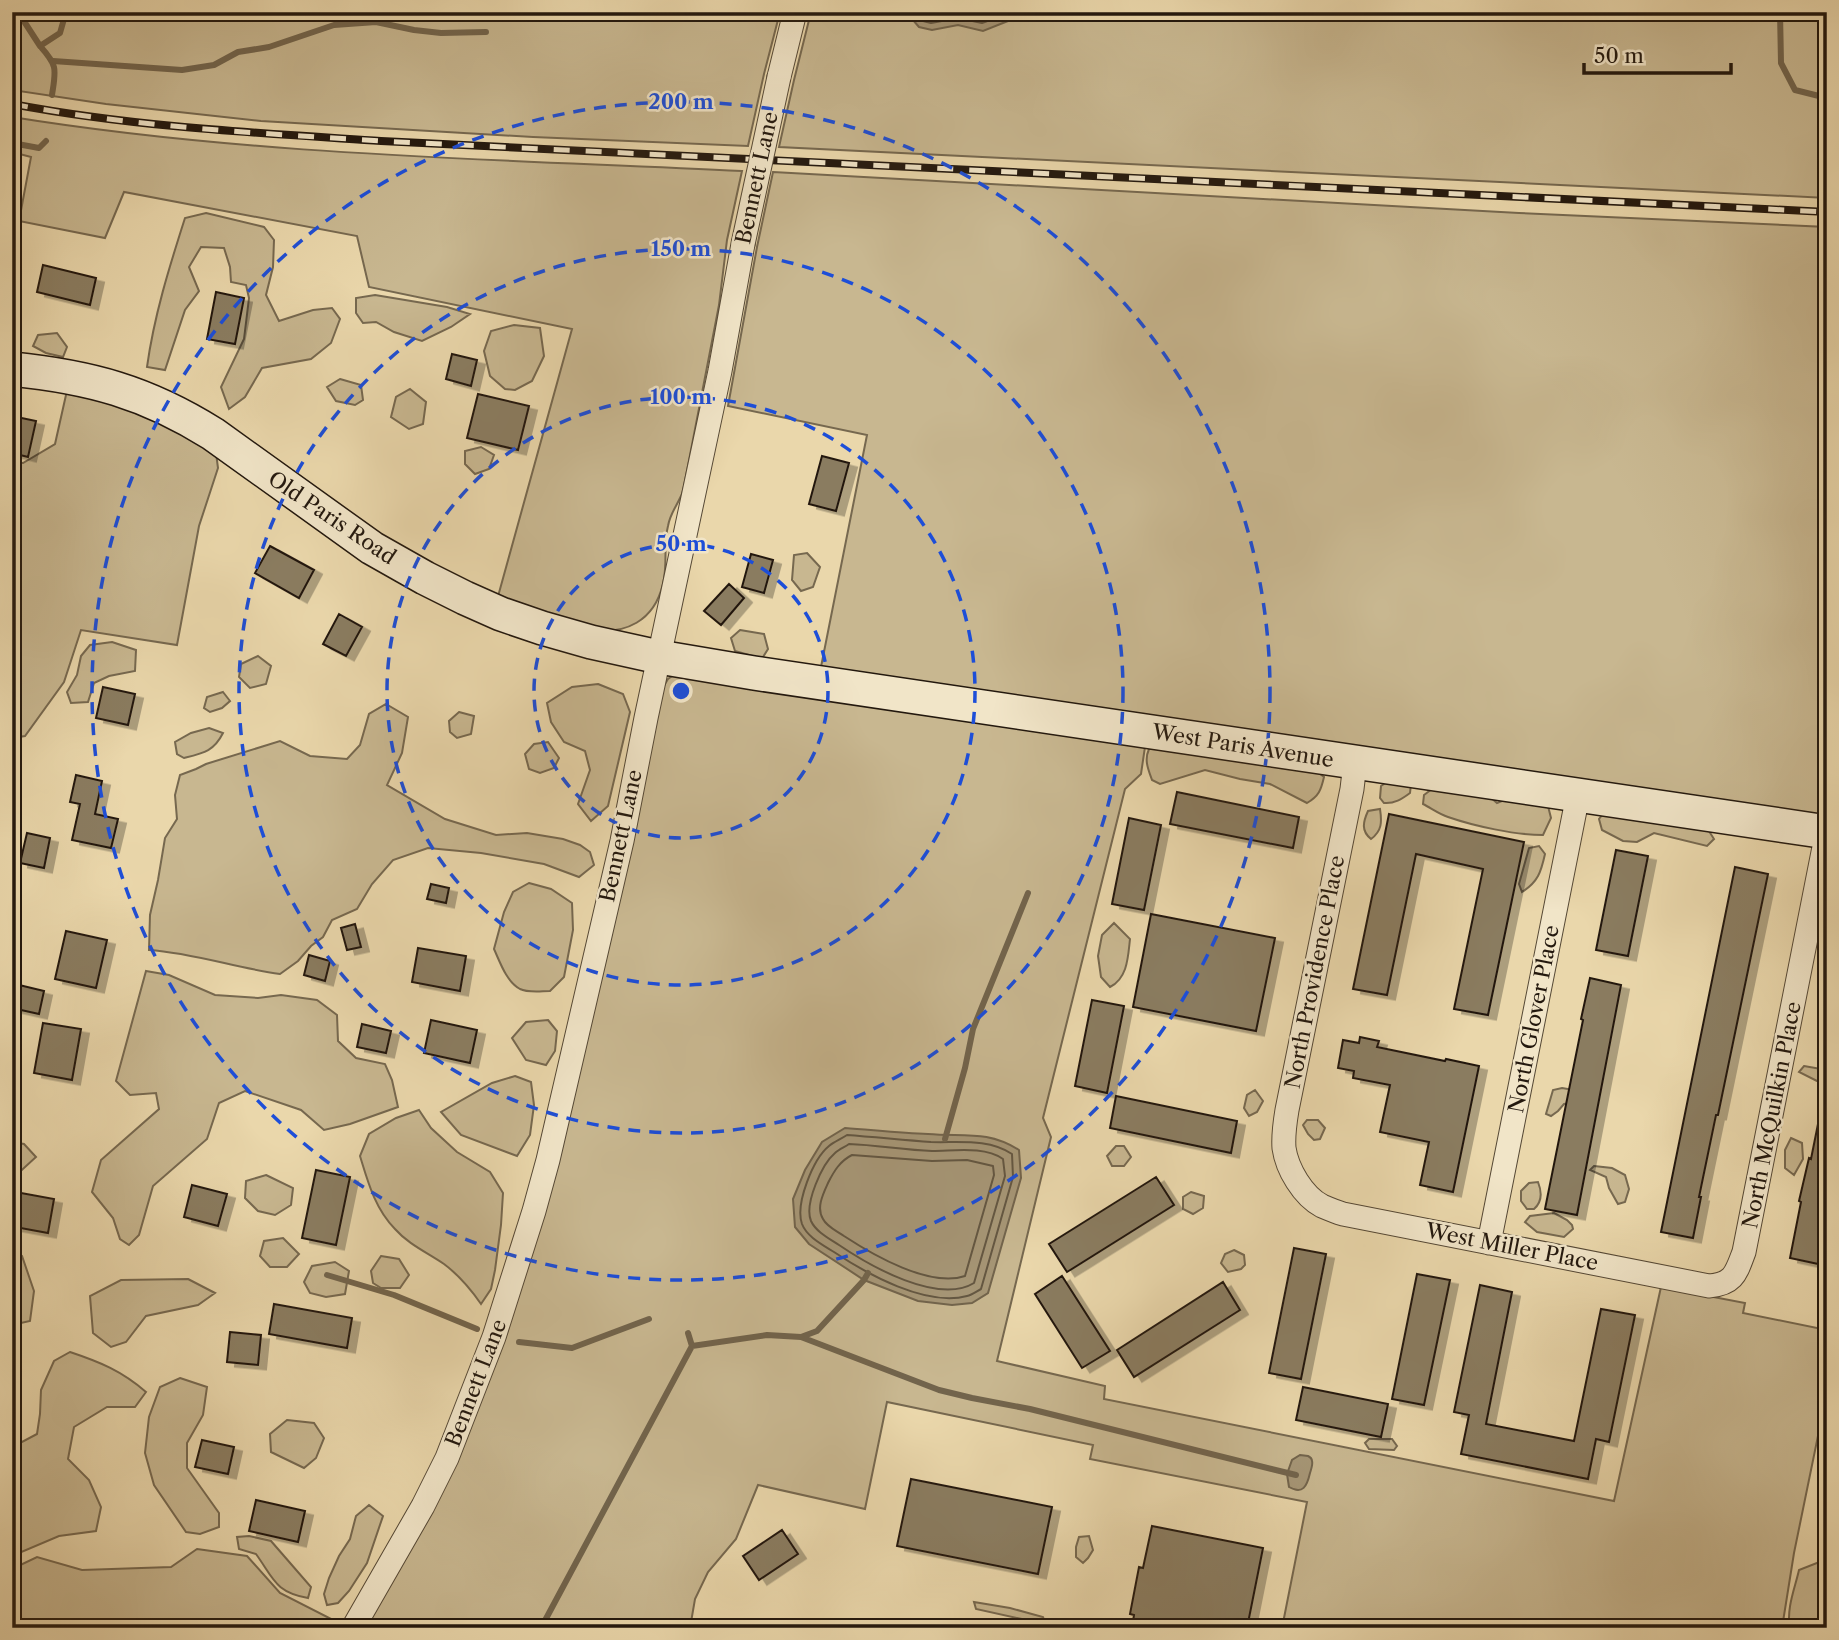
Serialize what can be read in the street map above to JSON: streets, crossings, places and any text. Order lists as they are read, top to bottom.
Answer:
{
  "streets": {
    "main road": ["Old Paris Road", "West Paris Avenue"],
    "street": [
      "Bennett Lane",
      "North Providence Place",
      "North Glover Place",
      "North McQuilkin Place",
      "West Miller Place"
    ]
  },
  "crossings": [
    ["Bennett Lane", "Old Paris Road"],
    ["Bennett Lane", "West Paris Avenue"],
    ["Old Paris Road", "West Paris Avenue"],
    ["West Paris Avenue", "North Providence Place"],
    ["West Paris Avenue", "North Glover Place"],
    ["West Paris Avenue", "North McQuilkin Place"],
    ["North Providence Place", "West Miller Place"],
    ["North Glover Place", "West Miller Place"],
    ["North McQuilkin Place", "West Miller Place"]
  ],
  "scale_bar": "50 m",
  "rings": [
    "200 m",
    "150 m",
    "100 m",
    "50 m"
  ]
}
